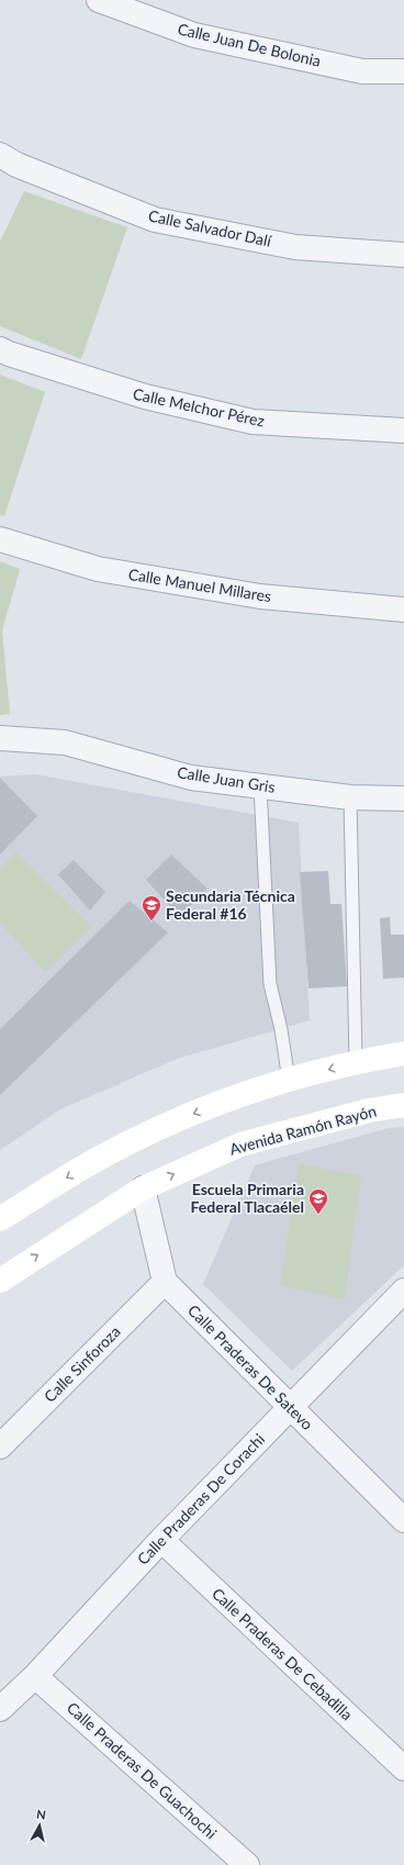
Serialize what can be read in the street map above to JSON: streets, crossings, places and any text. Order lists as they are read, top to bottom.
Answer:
{
  "streets": {
    "main road": ["Avenida Ramón Rayón"],
    "street": [
      "Calle Juan De Bolonia",
      "Calle Salvador Dalí",
      "Calle Melchor Pérez",
      "Calle Manuel Millares",
      "Calle Juan Gris",
      "Calle Sinforoza",
      "Calle Praderas De Satevo",
      "Calle Praderas De Corachi",
      "Calle Praderas De Cebadilla",
      "Calle Praderas De Guachochi"
    ]
  },
  "crossings": [
    ["Calle Sinforoza", "Calle Praderas De Satevo"],
    ["Calle Praderas De Satevo", "Calle Praderas De Corachi"],
    ["Calle Praderas De Corachi", "Calle Praderas De Cebadilla"],
    ["Calle Praderas De Corachi", "Calle Praderas De Guachochi"]
  ],
  "places": {
    "school or university": ["Secundaria Técnica Federal #16", "Escuela Primaria Federal Tlacaélel"]
  },
  "north": "top"
}
